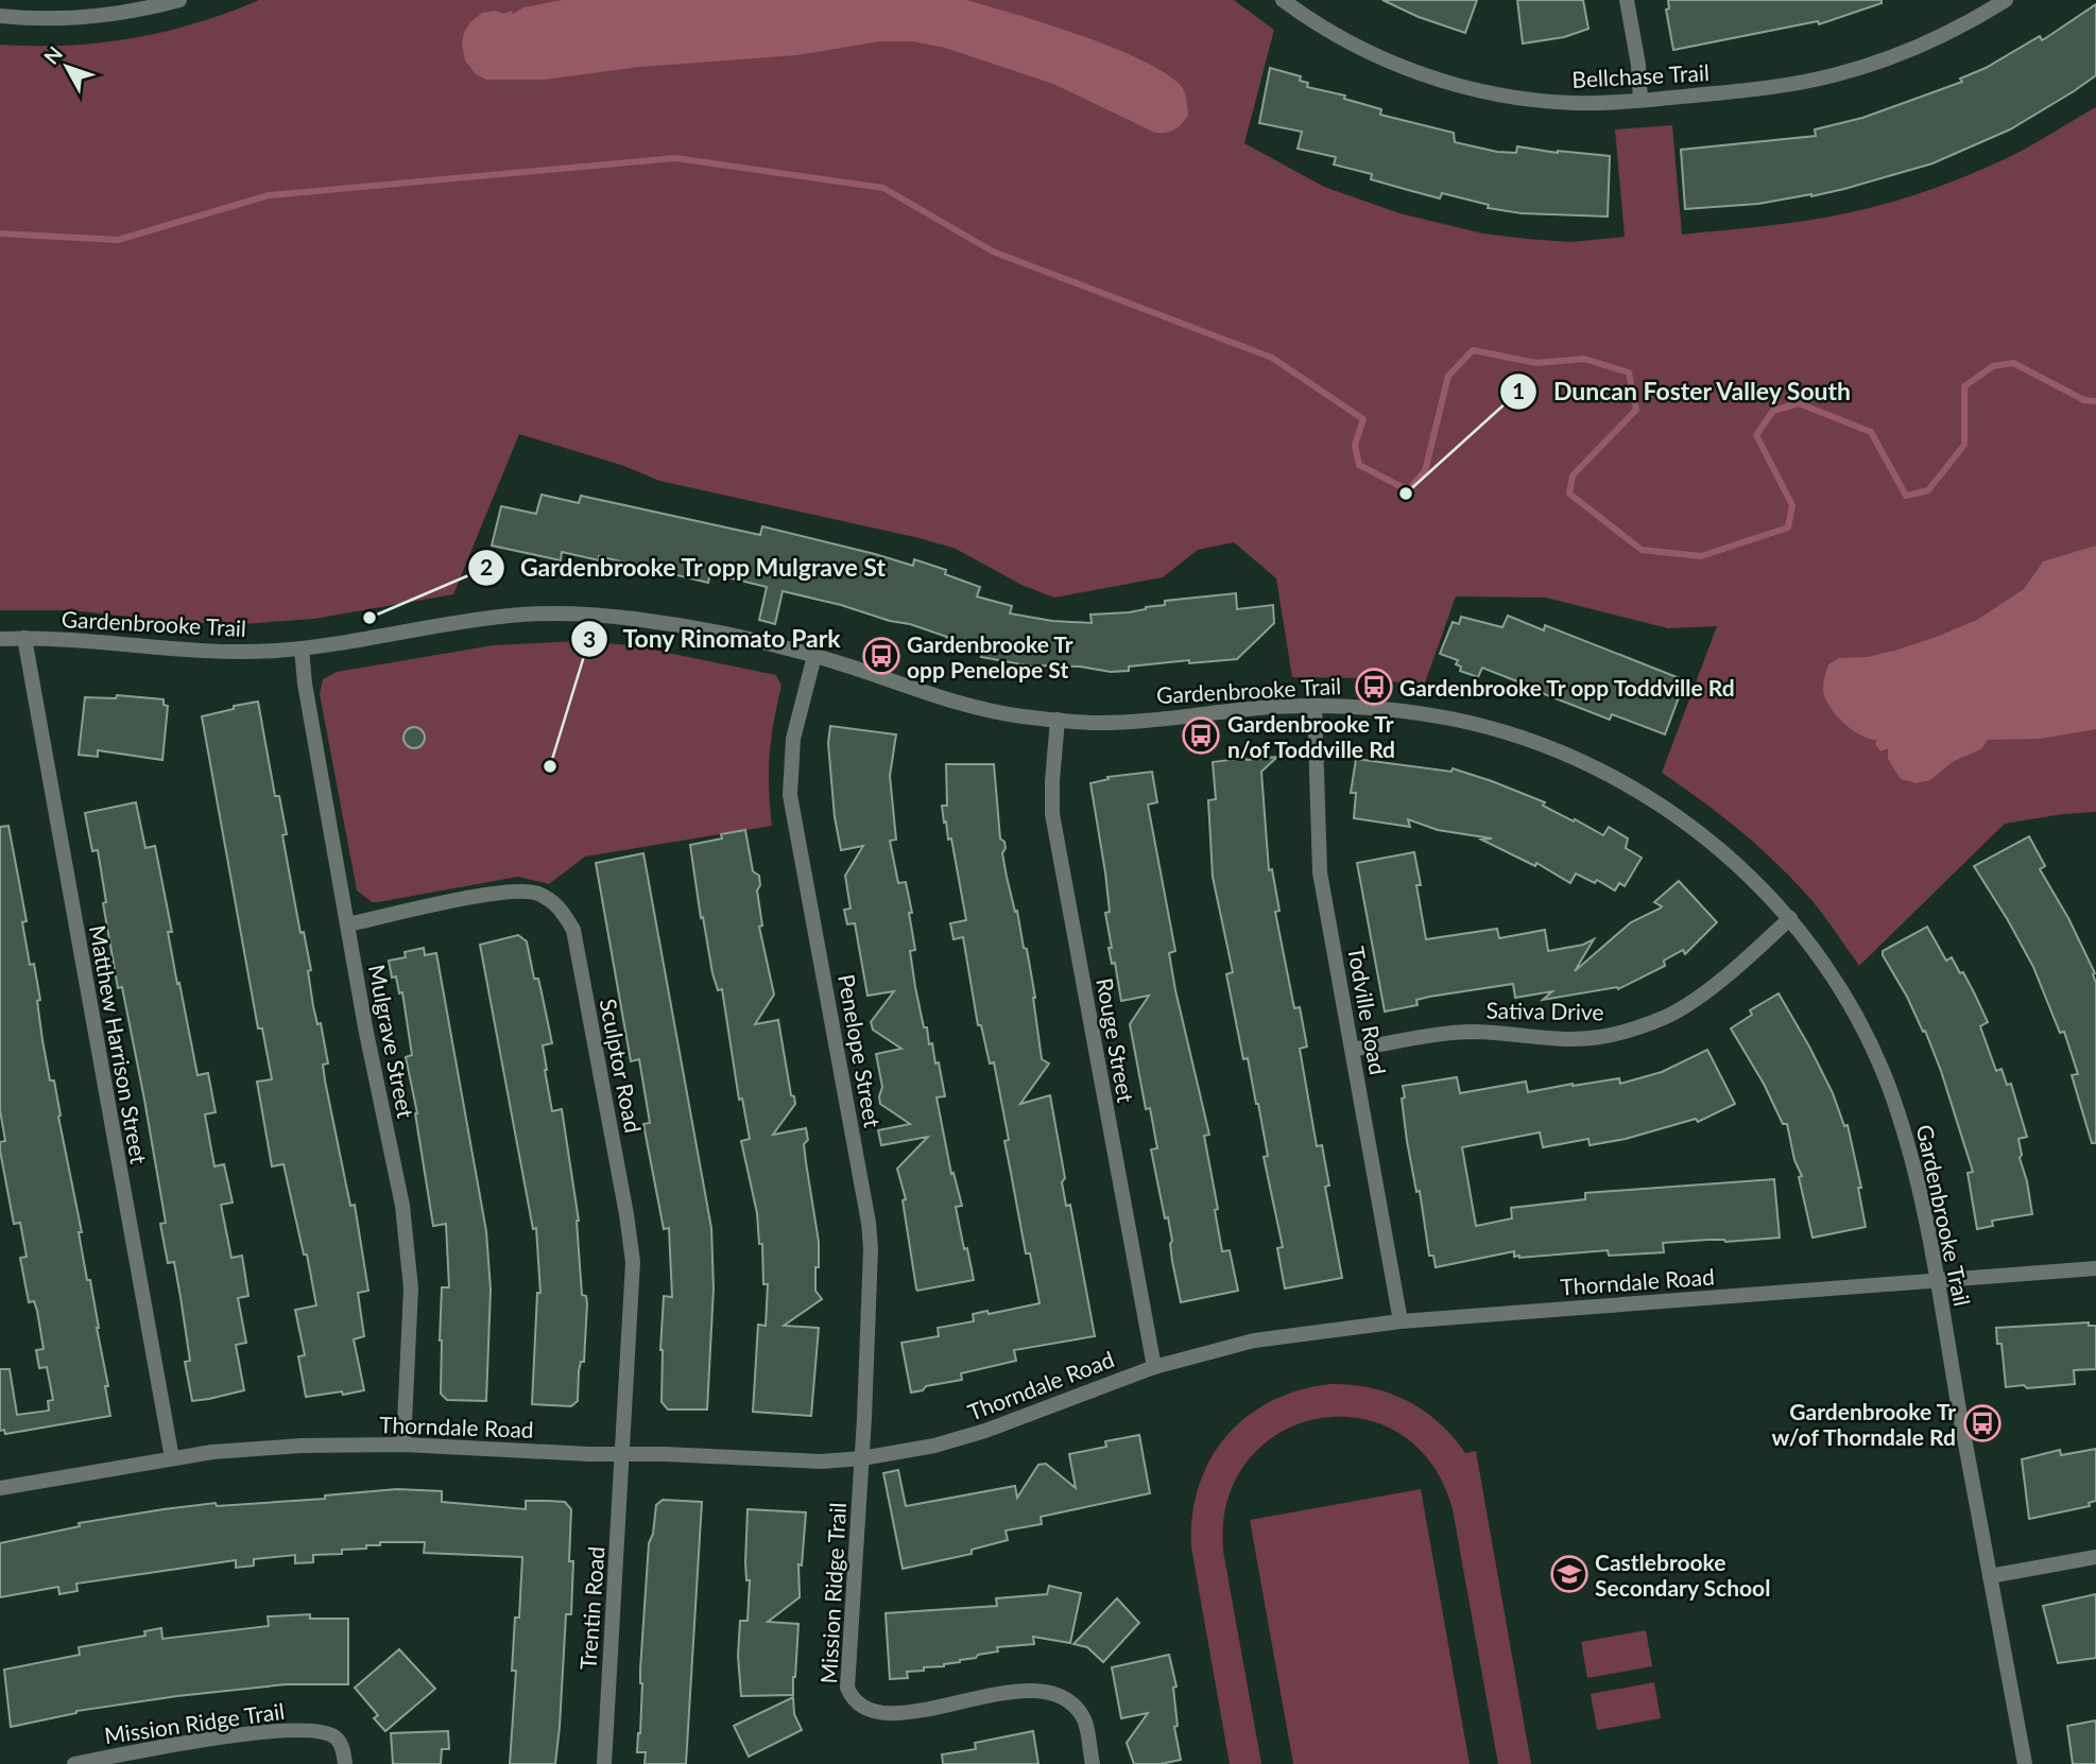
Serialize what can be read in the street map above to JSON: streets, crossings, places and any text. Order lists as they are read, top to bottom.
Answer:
{
  "streets": {
    "street": [
      "Bellchase Trail",
      "Gardenbrooke Trail",
      "Todville Road",
      "Sativa Drive",
      "Rouge Street",
      "Mulgrave Street",
      "Matthew Harrison Street",
      "Penelope Street",
      "Sculptor Road",
      "Thorndale Road",
      "Mission Ridge Trail",
      "Trentin Road"
    ]
  },
  "crossings": [
    ["Gardenbrooke Trail", "Todville Road"],
    ["Gardenbrooke Trail", "Sativa Drive"],
    ["Gardenbrooke Trail", "Rouge Street"],
    ["Gardenbrooke Trail", "Mulgrave Street"],
    ["Gardenbrooke Trail", "Matthew Harrison Street"],
    ["Gardenbrooke Trail", "Penelope Street"],
    ["Gardenbrooke Trail", "Thorndale Road"],
    ["Todville Road", "Sativa Drive"],
    ["Todville Road", "Thorndale Road"],
    ["Rouge Street", "Thorndale Road"],
    ["Mulgrave Street", "Sculptor Road"],
    ["Mulgrave Street", "Thorndale Road"],
    ["Matthew Harrison Street", "Thorndale Road"],
    ["Penelope Street", "Thorndale Road"],
    ["Penelope Street", "Mission Ridge Trail"],
    ["Sculptor Road", "Thorndale Road"],
    ["Sculptor Road", "Trentin Road"],
    ["Thorndale Road", "Mission Ridge Trail"],
    ["Thorndale Road", "Trentin Road"]
  ],
  "places": {
    "other": ["Duncan Foster Valley South", "Gardenbrooke Tr opp Mulgrave St", "Tony Rinomato Park"],
    "bus stop": [
      "Gardenbrooke Tr opp Penelope St",
      "Gardenbrooke Tr opp Toddville Rd",
      "Gardenbrooke Tr n/of Toddville Rd",
      "Gardenbrooke Tr w/of Thorndale Rd"
    ],
    "school or university": ["Castlebrooke Secondary School"]
  },
  "north": "top left"
}
